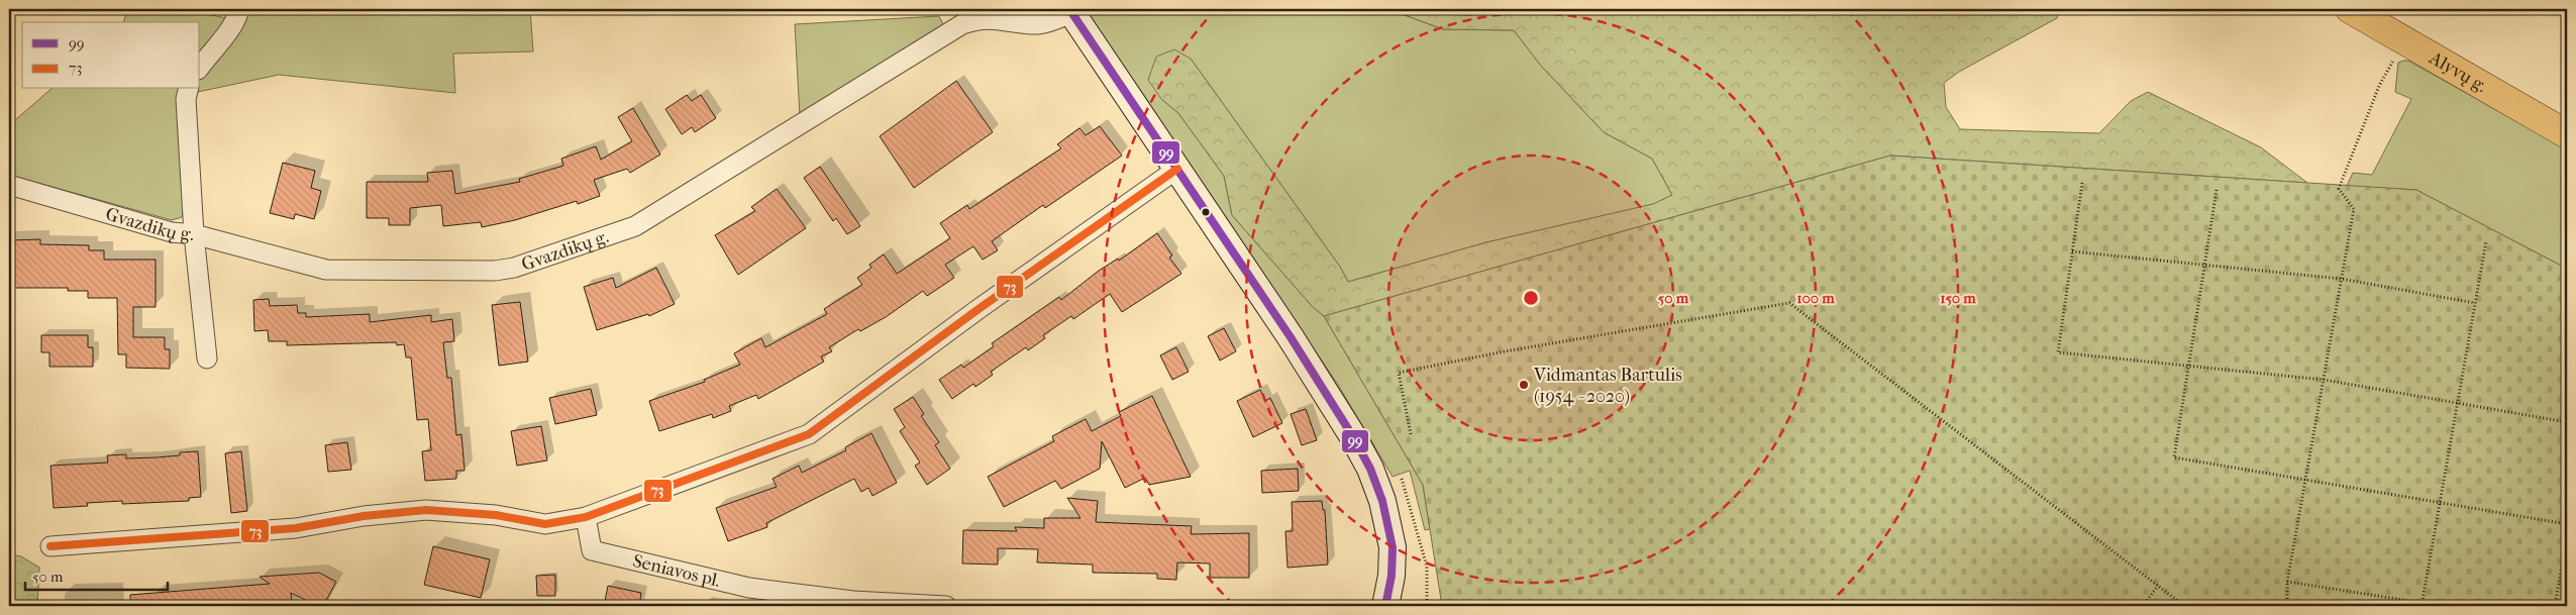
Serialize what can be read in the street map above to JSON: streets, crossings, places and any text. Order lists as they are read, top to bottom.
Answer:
{
  "streets": {
    "main road": ["Alyvų g."],
    "street": ["Gvazdikų g.", "Seniavos pl."]
  },
  "places": ["Vidmantas Bartulis (1954 - 2020)"],
  "lines": ["transit line 99", "transit line 73"],
  "legend": ["99", "73"],
  "scale_bar": "50 m",
  "rings": ["50 m", "100 m", "150 m"]
}
